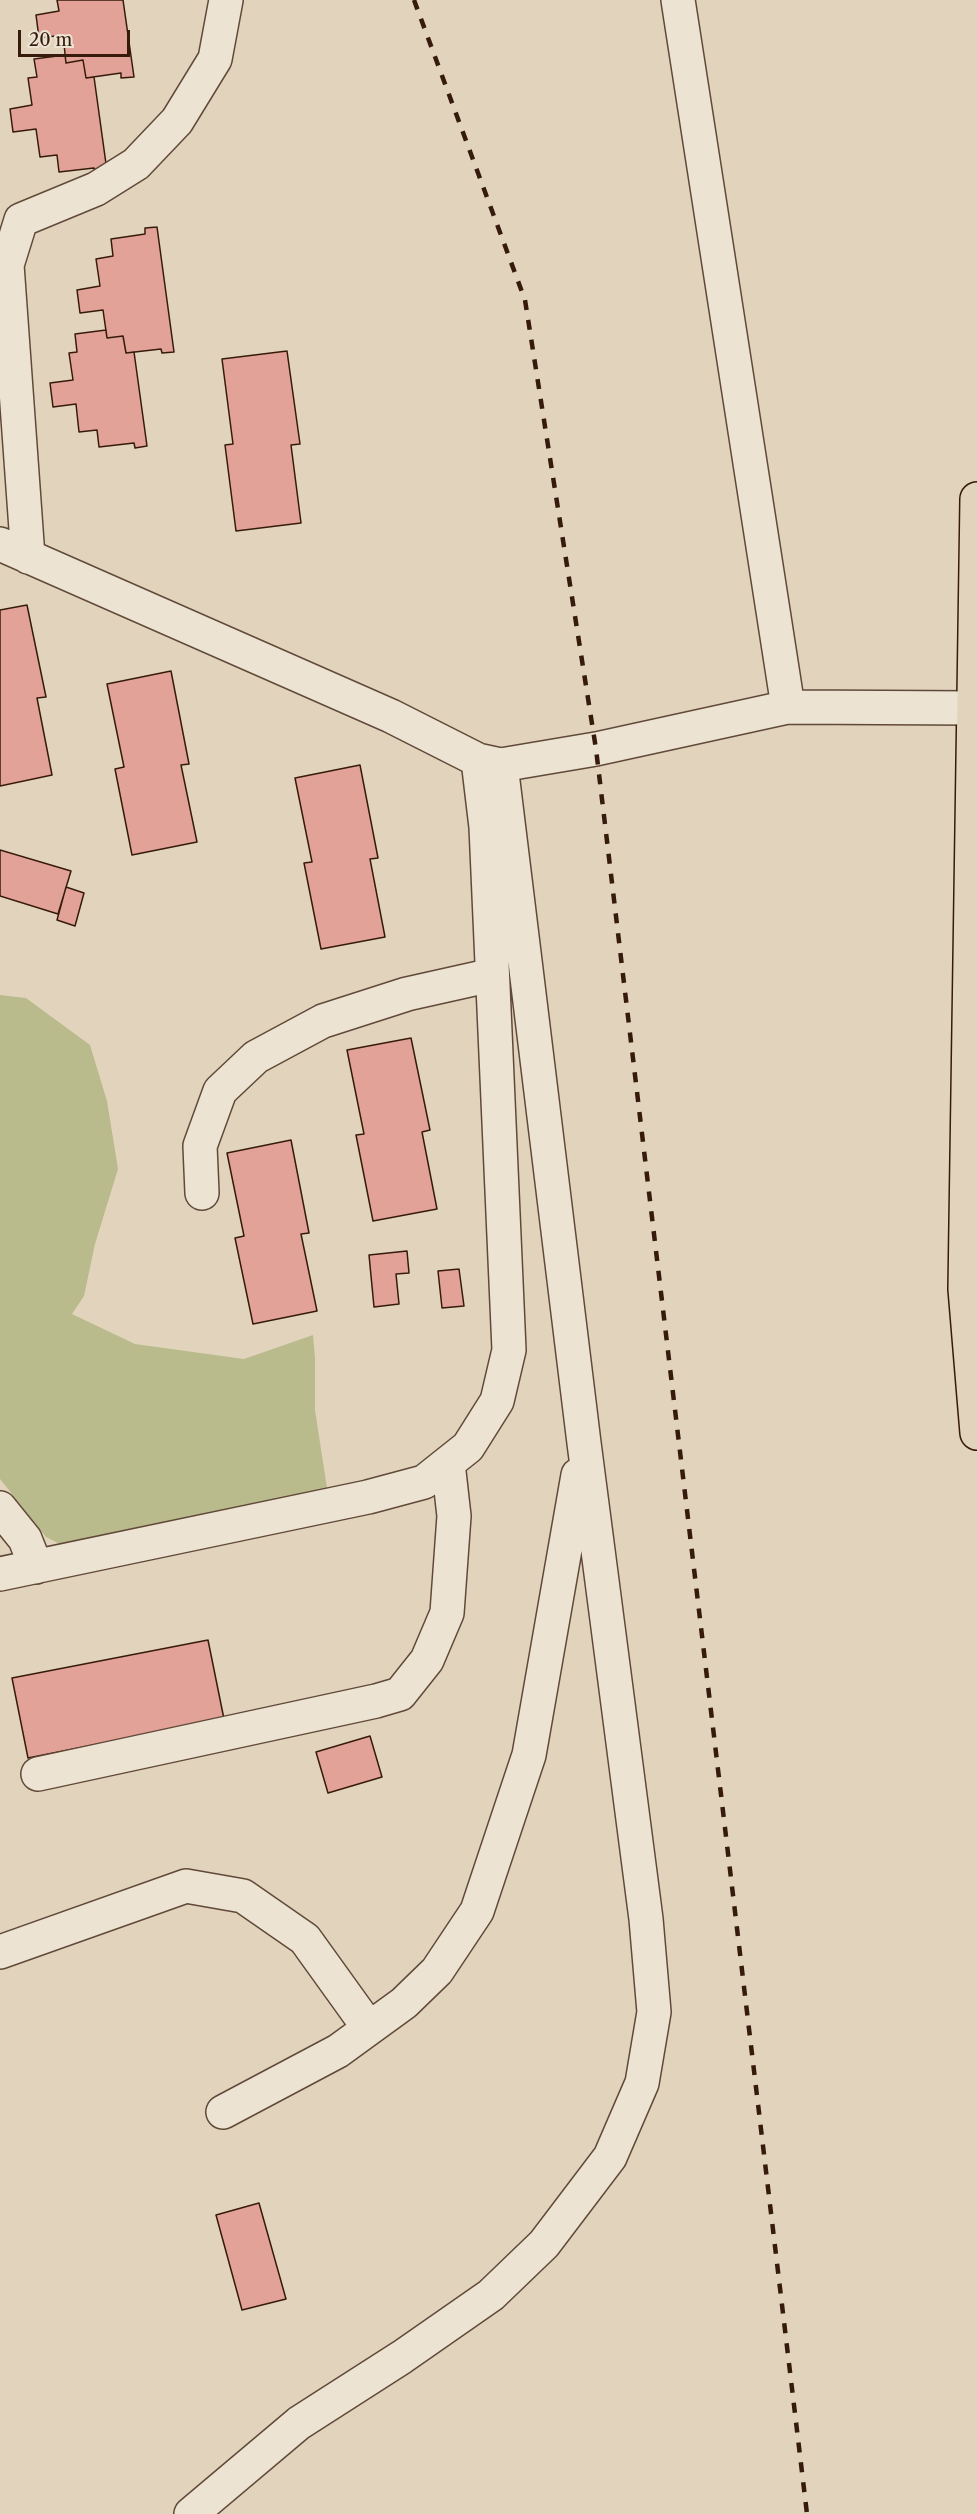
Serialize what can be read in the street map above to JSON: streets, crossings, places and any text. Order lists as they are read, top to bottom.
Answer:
{
  "scale_bar": "20 m"
}
